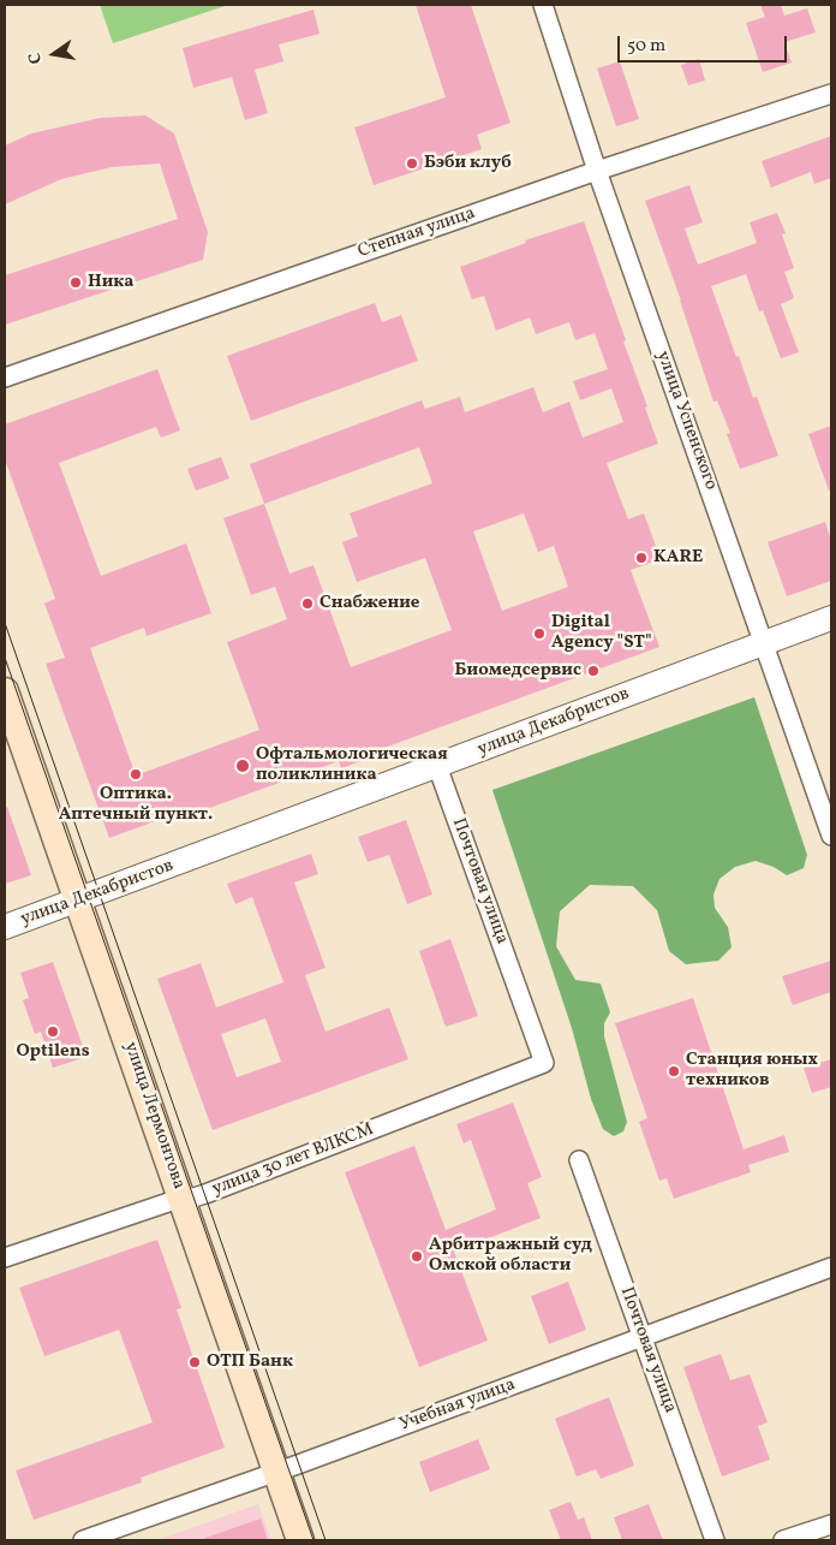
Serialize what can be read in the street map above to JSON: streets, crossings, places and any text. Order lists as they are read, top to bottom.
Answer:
{
  "streets": {
    "main road": ["улица Лермонтова"],
    "street": [
      "Степная улица",
      "улица Успенского",
      "улица Декабристов",
      "Почтовая улица",
      "улица 30 лет ВЛКСМ",
      "Учебная улица"
    ]
  },
  "crossings": [
    ["Степная улица", "улица Успенского"],
    ["улица Успенского", "улица Декабристов"],
    ["улица Декабристов", "Почтовая улица"],
    ["улица Декабристов", "улица Лермонтова"],
    ["Почтовая улица", "улица 30 лет ВЛКСМ"],
    ["Почтовая улица", "Учебная улица"],
    ["улица Лермонтова", "улица 30 лет ВЛКСМ"],
    ["улица Лермонтова", "Учебная улица"]
  ],
  "places": [
    "Бэби клуб",
    "Ника",
    "KARE",
    "Снабжение",
    "Digital Agency \"ST\"",
    "Биомедсервис",
    "Офтальмологическая поликлиника",
    "Оптика. Аптечный пункт.",
    "Optilens",
    "Станция юных техников",
    "Арбитражный суд Омской области",
    "ОТП Банк"
  ],
  "scale_bar": "50 m",
  "north": "left"
}
